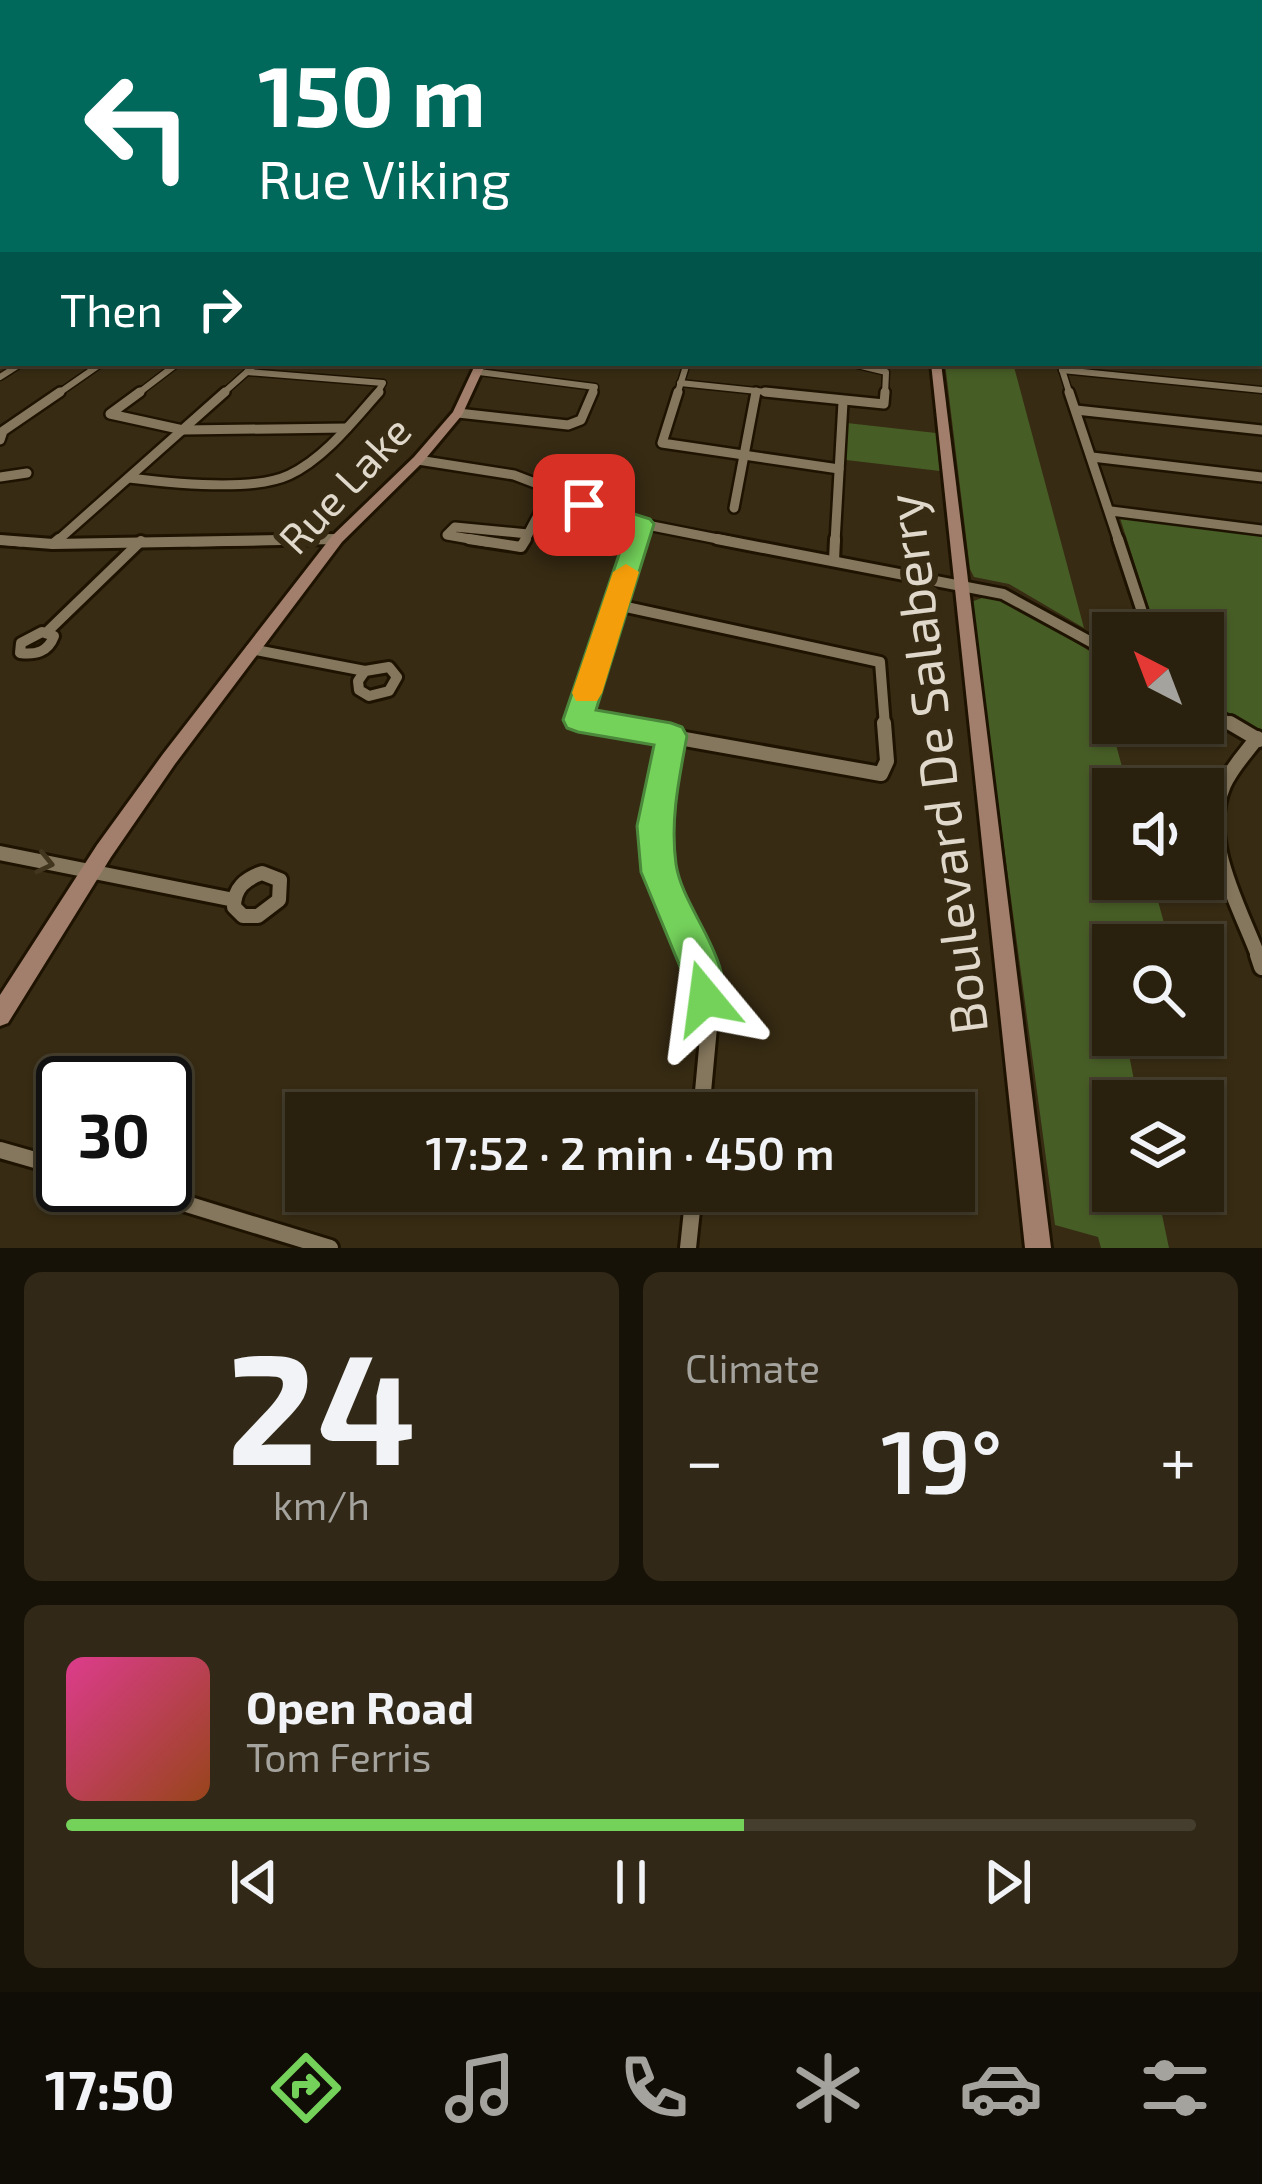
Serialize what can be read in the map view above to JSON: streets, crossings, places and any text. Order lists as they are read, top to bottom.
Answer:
{
  "streets": {
    "street": ["Rue Lake", "Boulevard De Salaberry"]
  },
  "north": "top left",
  "page": {
    "turn": ["150 m", "Rue Viking"],
    "then": "Then",
    "limit": "30",
    "trip": "17:52 · 2 min · 450 m",
    "tile": [
      ["24", "km/h"],
      "Climate"
    ],
    "heat": ["−", "19°", "+"],
    "song": ["Open Road", "Tom Ferris"],
    "tabs": "17:50"
  }
}
